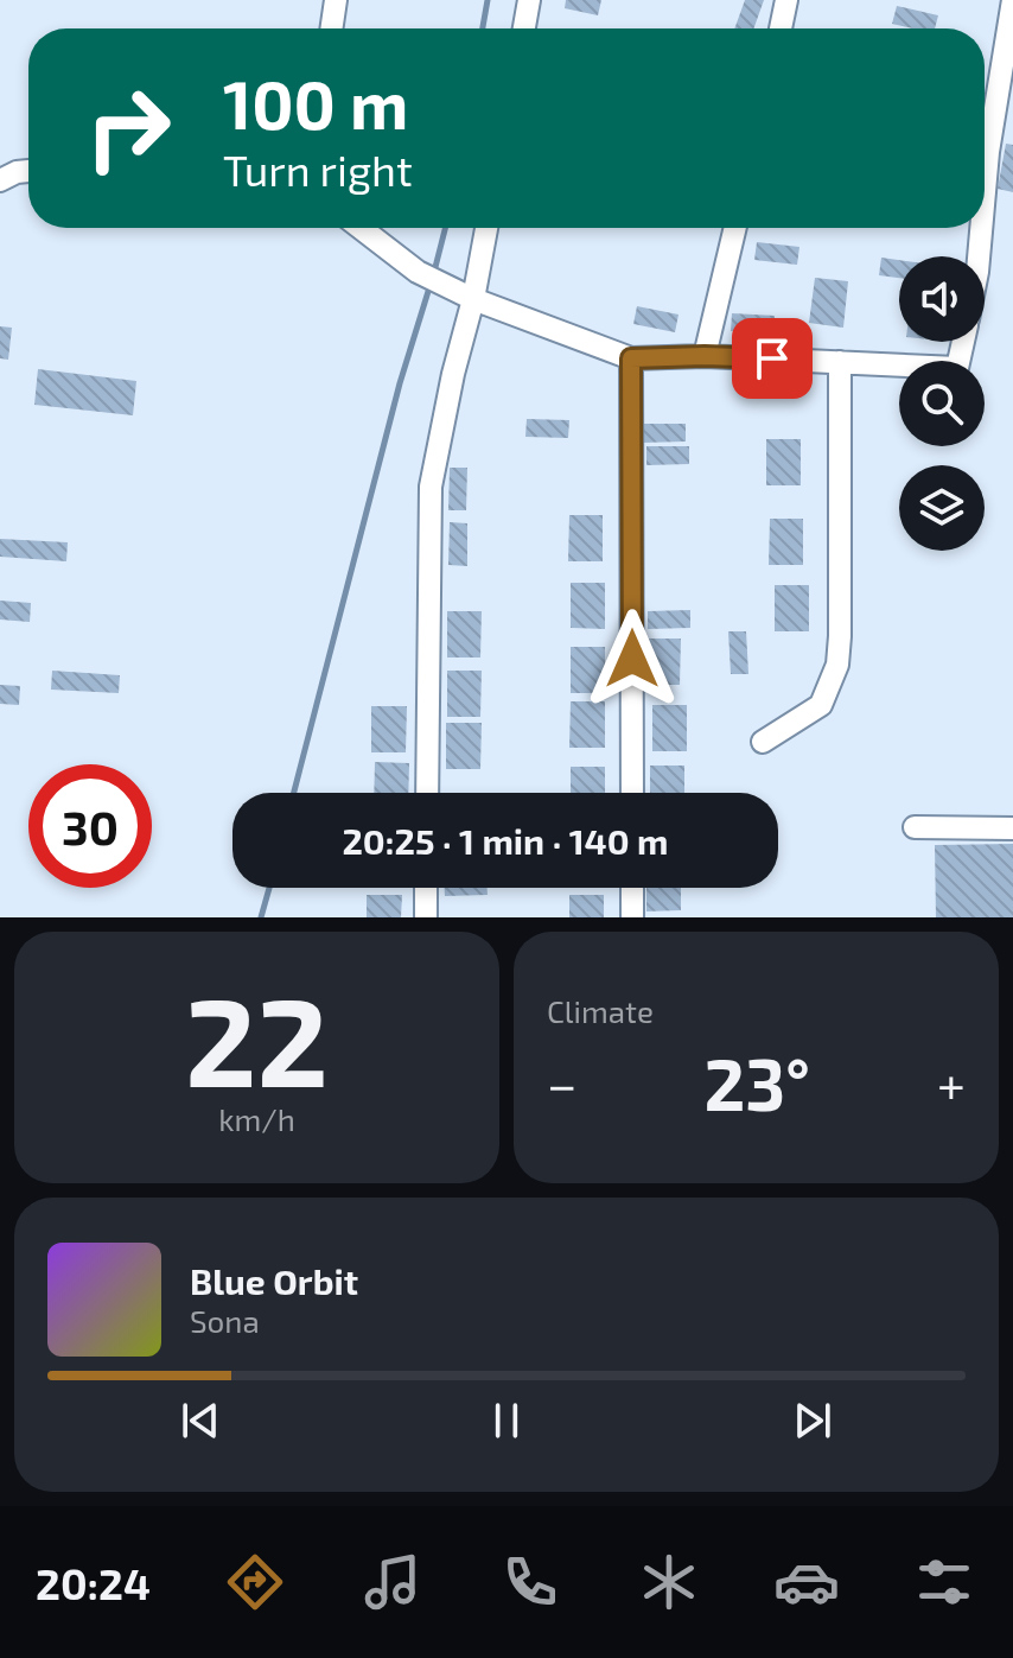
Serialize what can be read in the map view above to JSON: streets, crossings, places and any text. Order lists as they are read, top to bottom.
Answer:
{
  "page": {
    "turn": ["100 m", "Turn right"],
    "limit": "30",
    "trip": "20:25 · 1 min · 140 m",
    "tile": [
      ["22", "km/h"],
      "Climate"
    ],
    "heat": ["−", "23°", "+"],
    "song": ["Blue Orbit", "Sona"],
    "tabs": "20:24"
  }
}
